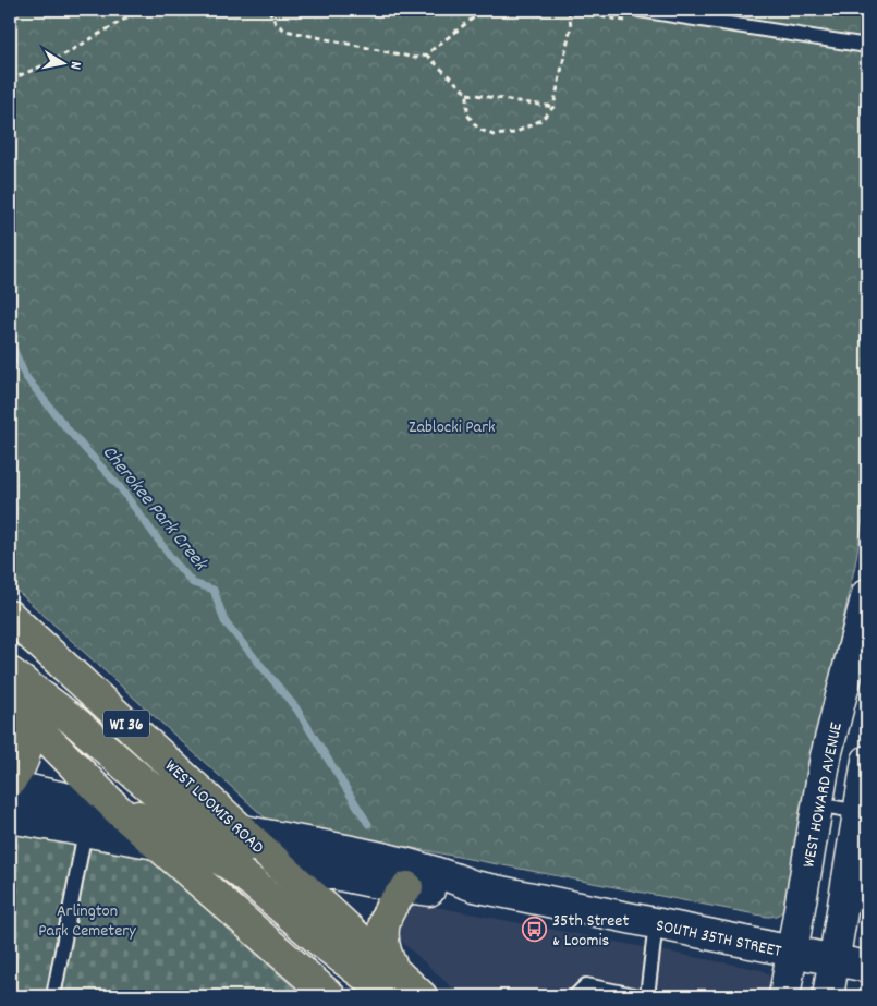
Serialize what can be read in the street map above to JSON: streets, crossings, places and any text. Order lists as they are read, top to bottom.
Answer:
{
  "streets": {
    "main road": ["WI 36", "WEST LOOMIS ROAD"],
    "street": ["WEST HOWARD AVENUE", "SOUTH 35TH STREET"]
  },
  "crossings": [
    ["WEST HOWARD AVENUE", "SOUTH 35TH STREET"],
    ["WEST LOOMIS ROAD", "SOUTH 35TH STREET"]
  ],
  "water": ["Cherokee Park Creek"],
  "parks": ["Zablocki Park", "Arlington Park Cemetery"],
  "places": {
    "bus stop": ["35th Street & Loomis"]
  },
  "north": "right"
}
